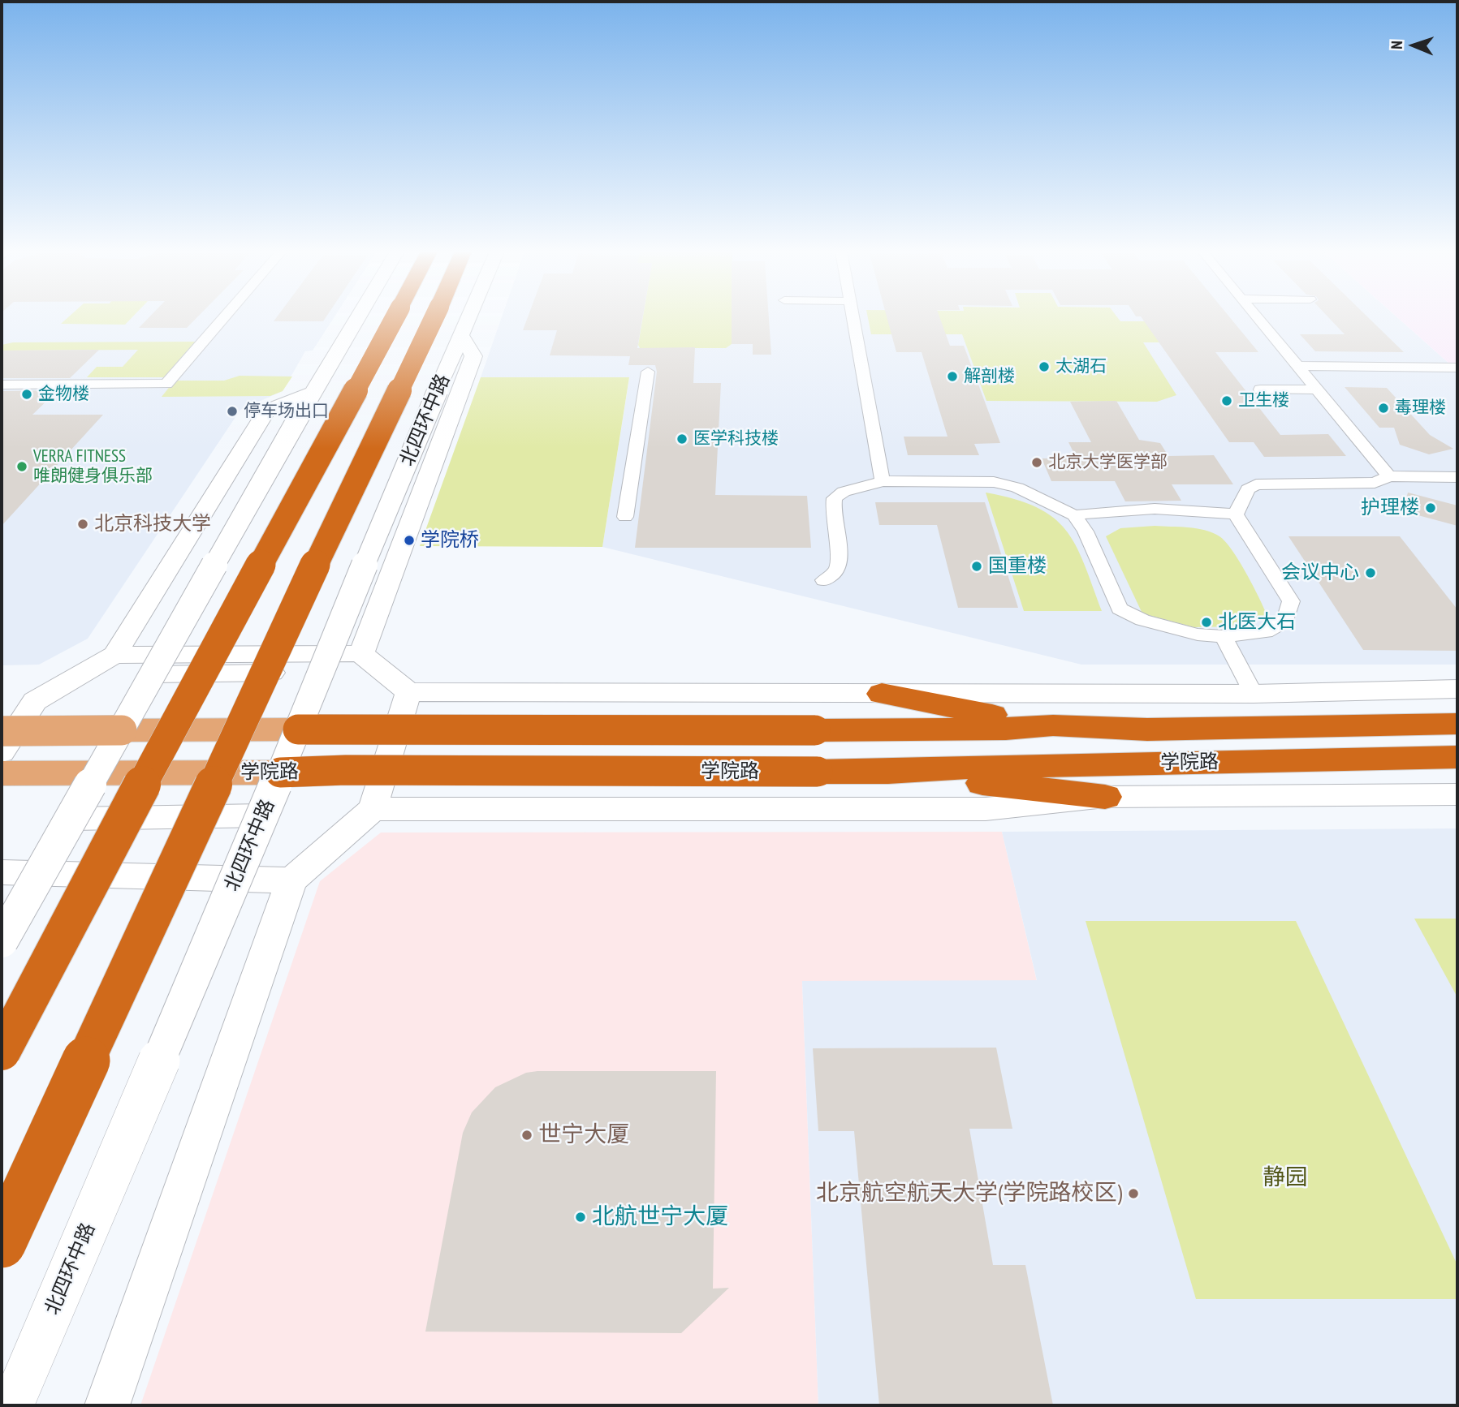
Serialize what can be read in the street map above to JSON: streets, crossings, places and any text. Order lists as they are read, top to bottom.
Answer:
{
  "streets": {
    "highway": ["北四环中路", "学院路"]
  },
  "crossings": [
    ["北四环中路", "学院路"]
  ],
  "parks": ["静园"],
  "places": [
    "太湖石",
    "解剖楼",
    "金物楼",
    "卫生楼",
    "毒理楼",
    "停车场出口",
    "医学科技楼",
    "北京大学医学部",
    "VERRA FITNESS 唯朗健身俱乐部",
    "护理楼",
    "北京科技大学",
    "学院桥",
    "国重楼",
    "会议中心",
    "北医大石",
    "世宁大厦",
    "北京航空航天大学(学院路校区)",
    "北航世宁大厦"
  ],
  "north": "left"
}
